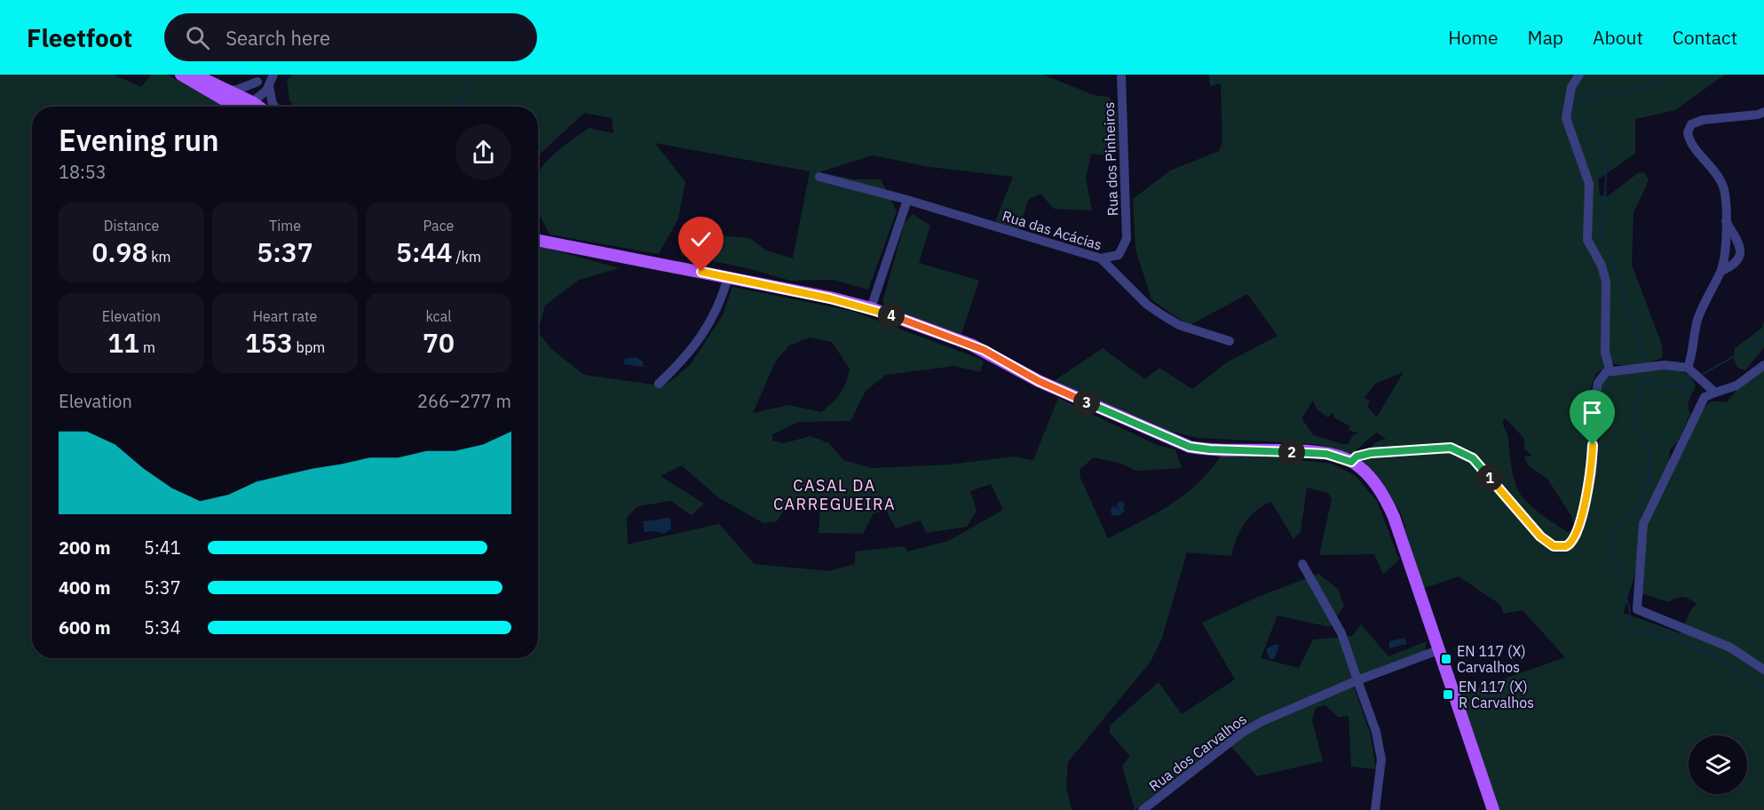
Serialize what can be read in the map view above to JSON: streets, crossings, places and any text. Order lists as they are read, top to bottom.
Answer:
{
  "streets": {
    "street": ["Rua dos Pinheiros", "Rua das Acácias", "Rua dos Carvalhos"]
  },
  "crossings": [
    ["Rua dos Pinheiros", "Rua das Acácias"]
  ],
  "districts": ["CASAL DA CARREGUEIRA"],
  "places": {
    "transit": ["EN 117 (X) Carvalhos", "EN 117 (X) R Carvalhos"]
  },
  "page": {
    "header": "Fleetfoot",
    "search": "Search here",
    "nav": [
      "Home",
      "Map",
      "About",
      "Contact"
    ],
    "heading": ["Evening run", "18:53"],
    "stats": [
      ["Distance", "0.98 km"],
      ["Time", "5:37"],
      ["Pace", "5:44 /km"],
      ["Elevation", "11 m"],
      ["Heart rate", "153 bpm"],
      ["kcal", "70"]
    ],
    "pins": [
      "4",
      "3",
      "2",
      "1"
    ],
    "chart": ["Elevation", "266–277 m"],
    "list": [
      {
        "name": "200 m",
        "note": "5:41"
      },
      {
        "name": "400 m",
        "note": "5:37"
      },
      {
        "name": "600 m",
        "note": "5:34"
      }
    ]
  }
}
